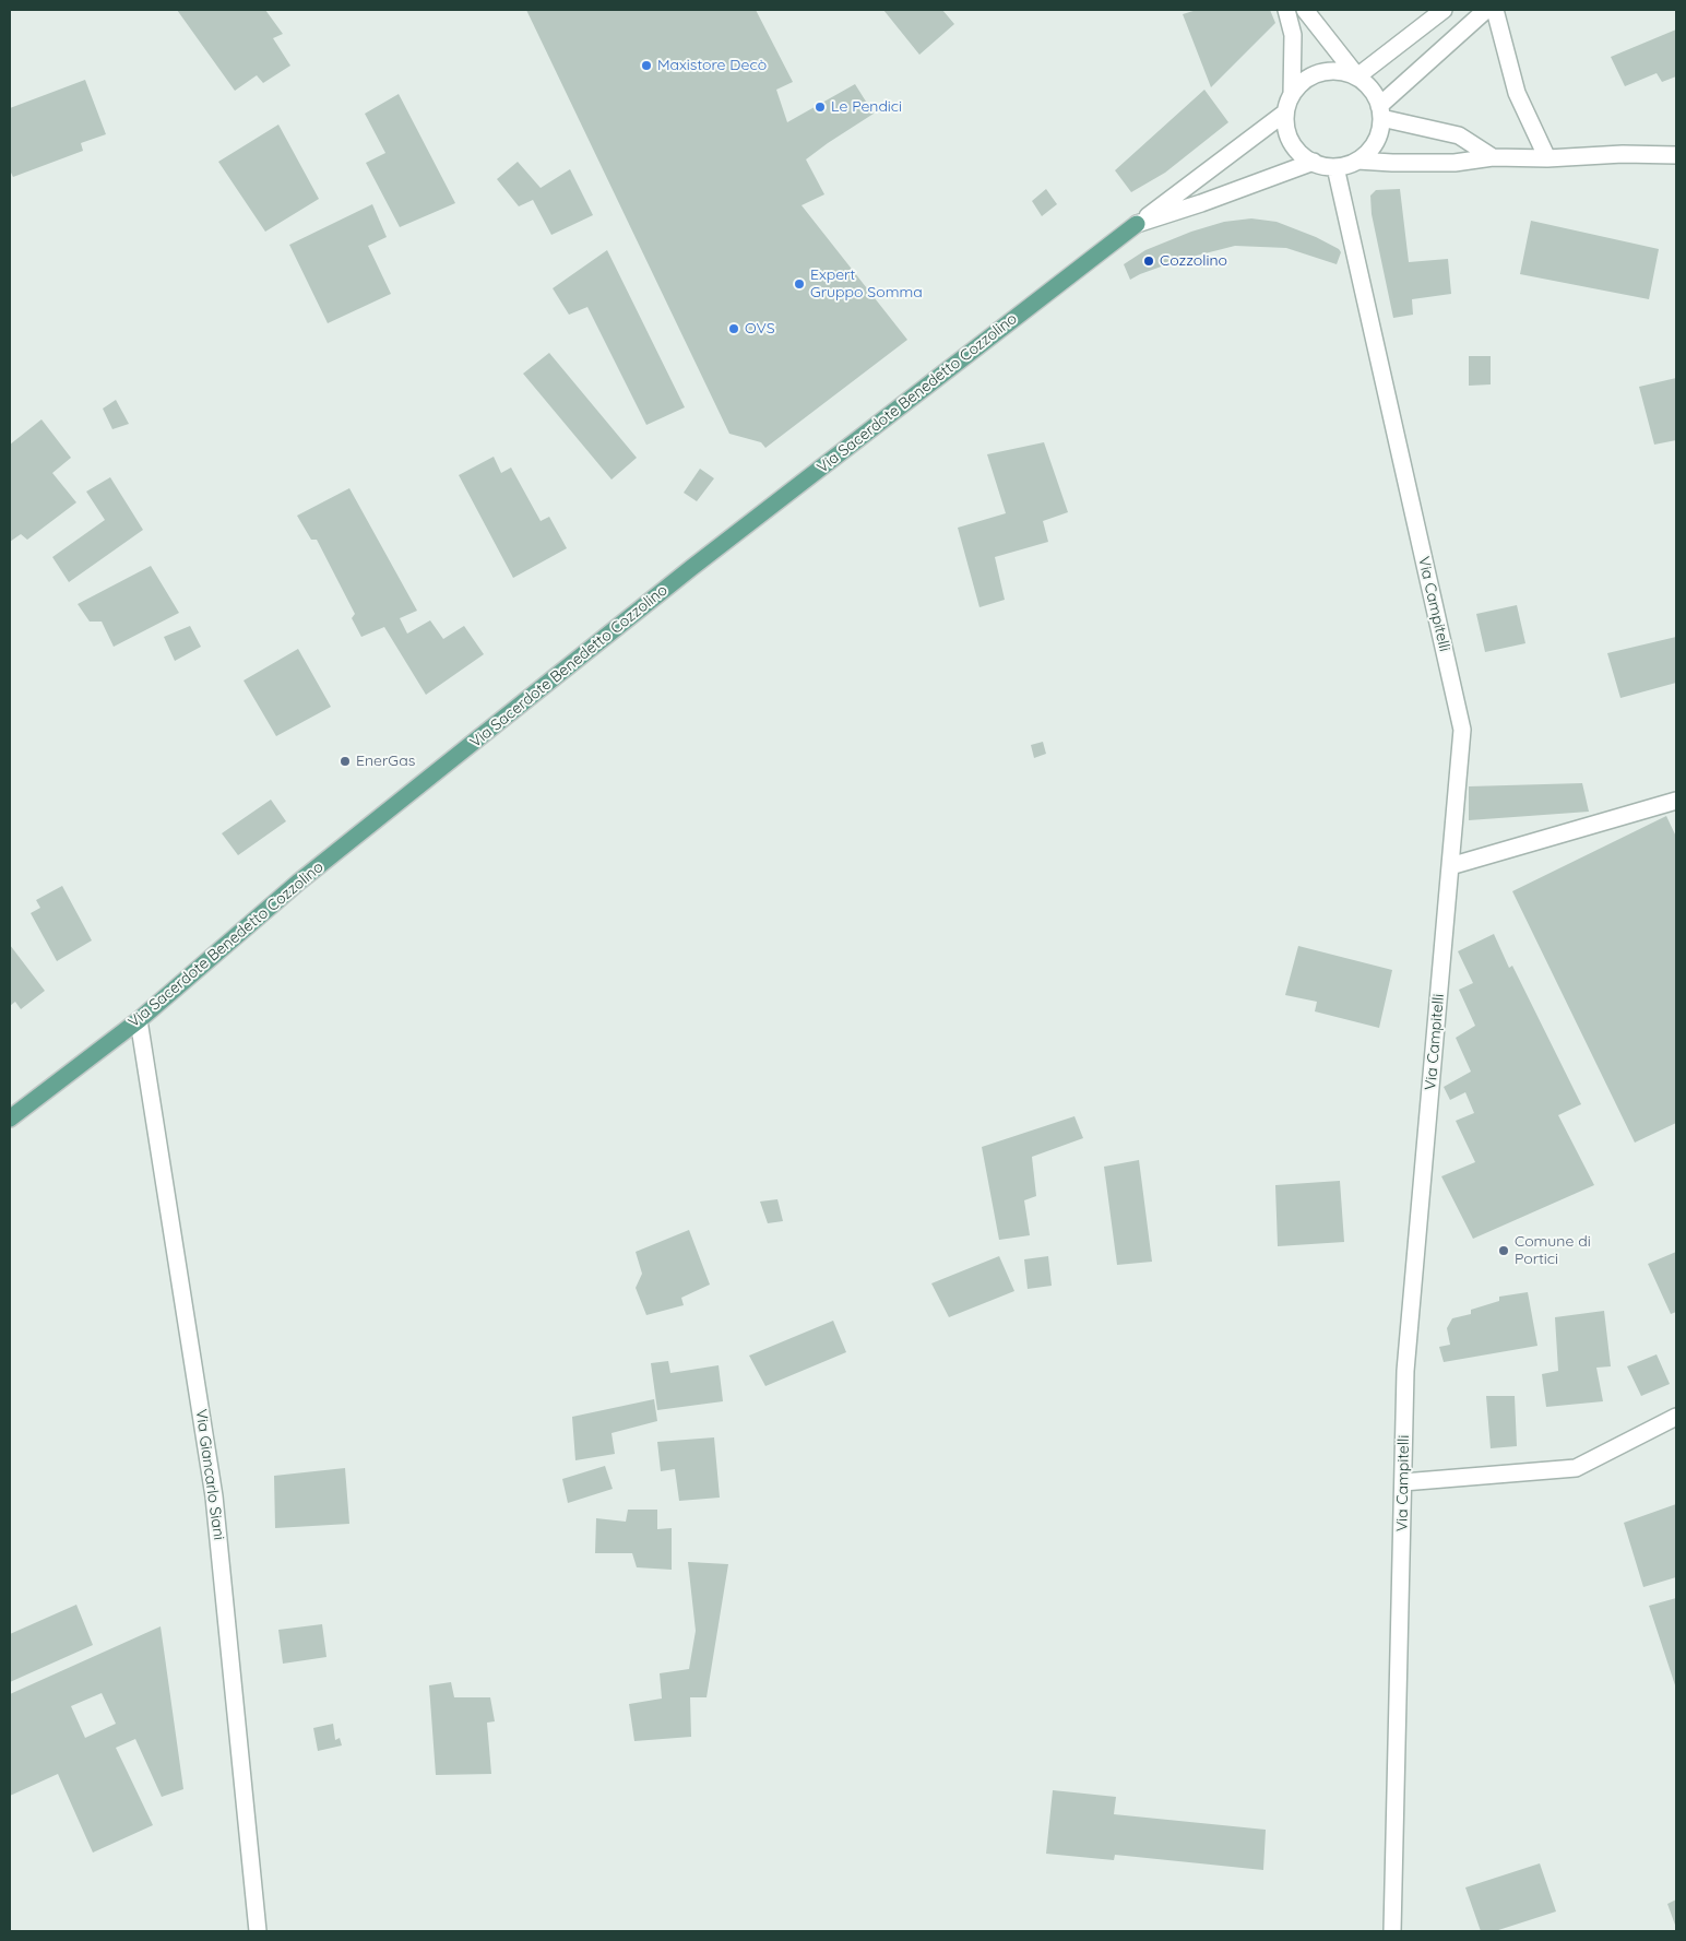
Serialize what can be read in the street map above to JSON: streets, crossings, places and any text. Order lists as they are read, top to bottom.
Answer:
{
  "streets": {
    "main road": ["Via Sacerdote Benedetto Cozzolino"],
    "street": ["Via Campitelli", "Via Giancarlo Siani"]
  },
  "crossings": [
    ["Via Sacerdote Benedetto Cozzolino", "Via Campitelli"],
    ["Via Sacerdote Benedetto Cozzolino", "Via Giancarlo Siani"]
  ],
  "places": [
    "Maxistore Decò",
    "Le Pendici",
    "Cozzolino",
    "Expert Gruppo Somma",
    "OVS",
    "EnerGas",
    "Comune di Portici"
  ]
}
